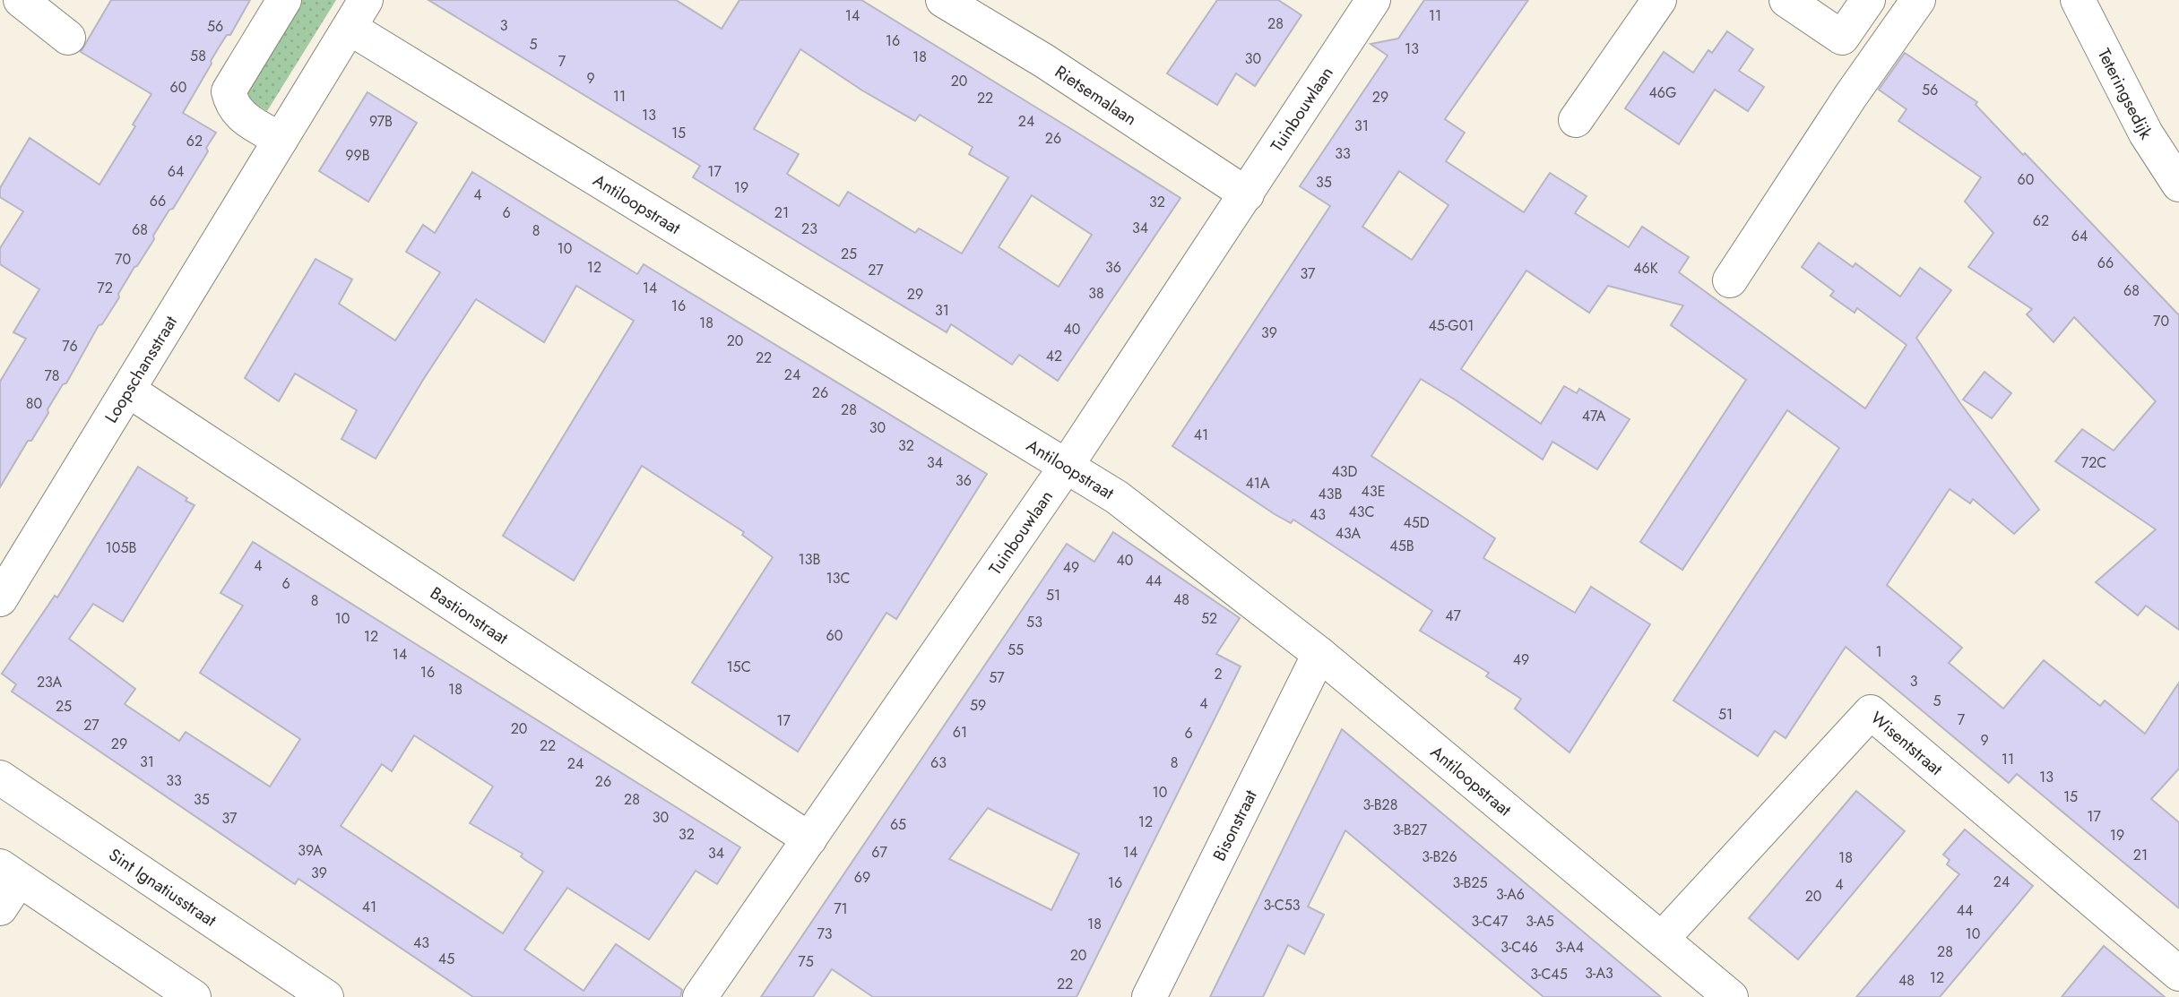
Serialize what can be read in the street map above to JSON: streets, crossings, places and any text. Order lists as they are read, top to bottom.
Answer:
{
  "streets": {
    "street": [
      "Teteringsedijk",
      "Rietsemalaan",
      "Tuinbouwlaan",
      "Antiloopstraat",
      "Loopschansstraat",
      "Bastionstraat",
      "Wisentstraat",
      "Bisonstraat",
      "Sint Ignatiusstraat"
    ]
  },
  "crossings": [
    ["Rietsemalaan", "Tuinbouwlaan"],
    ["Tuinbouwlaan", "Antiloopstraat"],
    ["Tuinbouwlaan", "Bastionstraat"],
    ["Antiloopstraat", "Loopschansstraat"],
    ["Antiloopstraat", "Wisentstraat"],
    ["Antiloopstraat", "Bisonstraat"],
    ["Loopschansstraat", "Bastionstraat"]
  ],
  "house_numbers": [
    "14",
    "11",
    "28",
    "3",
    "56",
    "16",
    "5",
    "13",
    "58",
    "18",
    "30",
    "7",
    "9",
    "20",
    "60",
    "56",
    "46G",
    "11",
    "29",
    "22",
    "13",
    "97B",
    "24",
    "31",
    "15",
    "26",
    "62",
    "33",
    "99B",
    "64",
    "17",
    "60",
    "35",
    "19",
    "4",
    "66",
    "32",
    "6",
    "21",
    "62",
    "34",
    "23",
    "68",
    "8",
    "64",
    "10",
    "25",
    "70",
    "66",
    "12",
    "36",
    "46K",
    "27",
    "37",
    "72",
    "14",
    "68",
    "38",
    "29",
    "16",
    "31",
    "70",
    "18",
    "45-G01",
    "40",
    "39",
    "20",
    "76",
    "42",
    "22",
    "24",
    "78",
    "26",
    "80",
    "28",
    "47A",
    "30",
    "41",
    "32",
    "34",
    "72C",
    "43D",
    "36",
    "41A",
    "43E",
    "43B",
    "43C",
    "43",
    "45D",
    "43A",
    "45B",
    "105B",
    "13B",
    "40",
    "4",
    "49",
    "13C",
    "44",
    "6",
    "51",
    "48",
    "8",
    "47",
    "10",
    "52",
    "53",
    "60",
    "12",
    "55",
    "1",
    "14",
    "49",
    "15C",
    "16",
    "2",
    "57",
    "3",
    "23A",
    "18",
    "5",
    "4",
    "59",
    "25",
    "51",
    "7",
    "17",
    "27",
    "20",
    "61",
    "6",
    "9",
    "29",
    "22",
    "11",
    "31",
    "63",
    "8",
    "24",
    "13",
    "33",
    "26",
    "10",
    "15",
    "35",
    "28",
    "3-B28",
    "17",
    "30",
    "37",
    "12",
    "65",
    "3-B27",
    "32",
    "19",
    "39A",
    "67",
    "14",
    "34",
    "21",
    "3-B26",
    "18",
    "39",
    "69",
    "24",
    "16",
    "3-B25",
    "4",
    "3-A6",
    "20",
    "3-C53",
    "41",
    "71",
    "44",
    "3-C47",
    "3-A5",
    "18",
    "73",
    "10",
    "43",
    "3-C46",
    "3-A4",
    "28",
    "20",
    "45",
    "75",
    "3-A3",
    "3-C45",
    "12",
    "48",
    "22"
  ]
}
